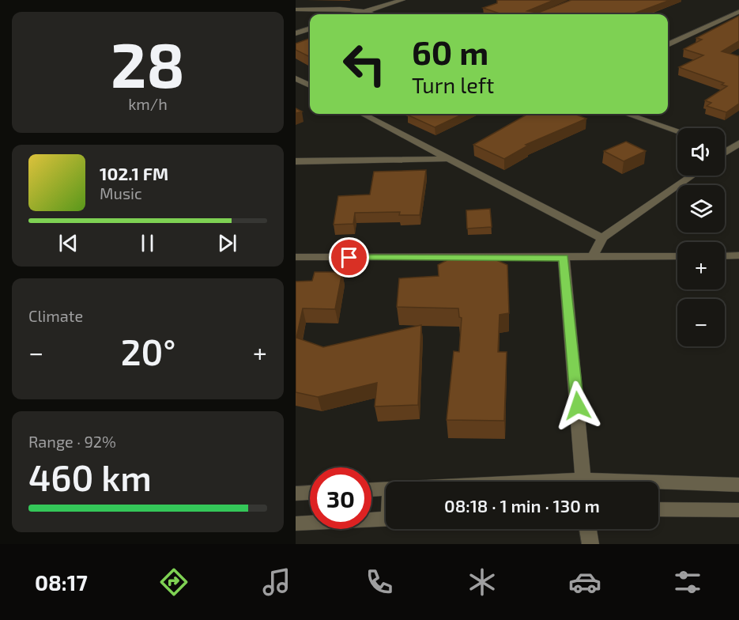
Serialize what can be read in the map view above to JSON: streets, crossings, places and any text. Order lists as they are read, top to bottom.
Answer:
{
  "page": {
    "tile": [
      ["28", "km/h"],
      "Climate",
      ["Range · 92%", "460 km"]
    ],
    "turn": ["60 m", "Turn left"],
    "map_buttons": ["+", "−"],
    "song": ["102.1 FM", "Music"],
    "heat": ["−", "20°", "+"],
    "limit": "30",
    "trip": "08:18 · 1 min · 130 m",
    "tabs": "08:17"
  }
}
